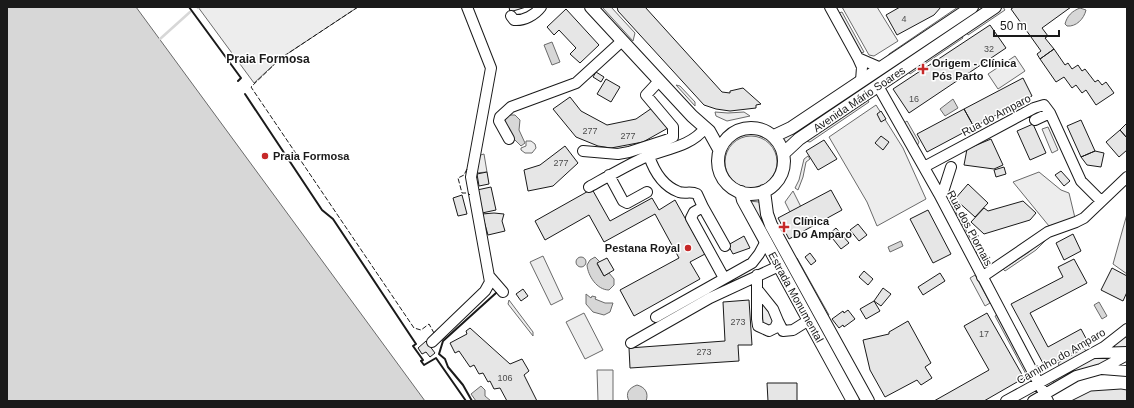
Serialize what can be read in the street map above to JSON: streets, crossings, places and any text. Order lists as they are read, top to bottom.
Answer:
{
  "streets": {
    "main road": ["Avenida Mário Soares", "Estrada Monumental"],
    "street": ["Rua do Amparo", "Rua dos Piornais", "Caminho do Amparo"]
  },
  "crossings": [
    ["Avenida Mário Soares", "Rua dos Piornais"],
    ["Avenida Mário Soares", "Estrada Monumental"],
    ["Rua do Amparo", "Rua dos Piornais"],
    ["Rua dos Piornais", "Caminho do Amparo"]
  ],
  "districts": ["Praia Formosa"],
  "places": {
    "health": ["Origem - Clínica Pós Parto", "Clínica Do Amparo"],
    "other": ["Praia Formosa", "Pestana Royal"]
  },
  "house_numbers": [
    "4",
    "32",
    "16",
    "277",
    "277",
    "277",
    "273",
    "17",
    "273",
    "106"
  ],
  "scale_bar": "50 m"
}
